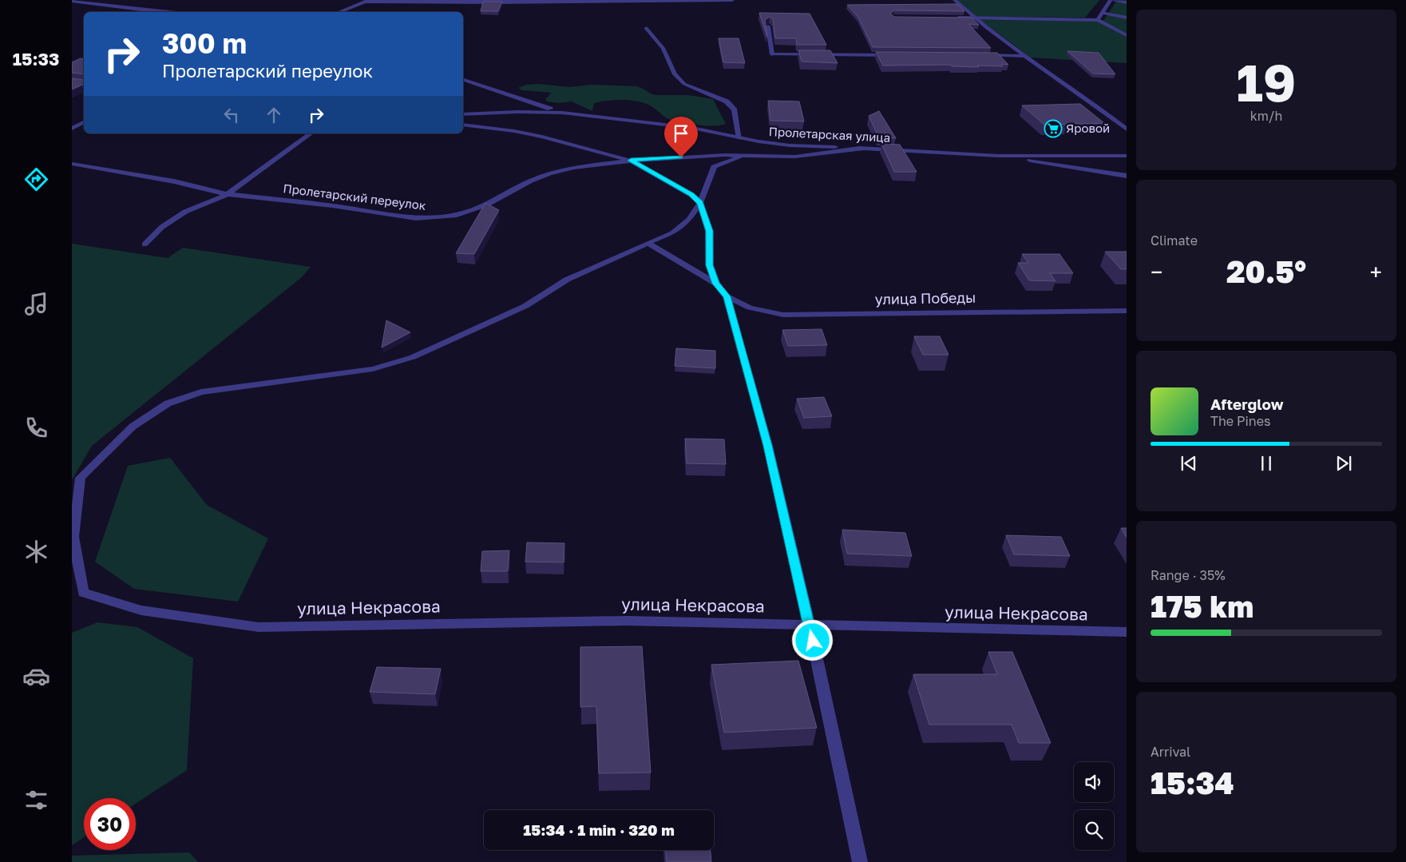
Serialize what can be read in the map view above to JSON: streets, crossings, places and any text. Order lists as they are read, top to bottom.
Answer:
{
  "streets": {
    "street": [
      "Пролетарская улица",
      "Пролетарский переулок",
      "улица Победы",
      "улица Некрасова"
    ]
  },
  "crossings": [
    ["Пролетарская улица", "Пролетарский переулок"]
  ],
  "places": {
    "supermarket": ["Яровой"]
  },
  "page": {
    "tabs": "15:33",
    "tile": [
      ["19", "km/h"],
      "Climate",
      ["Range · 35%", "175 km"],
      ["Arrival", "15:34"]
    ],
    "turn": ["300 m", "Пролетарский переулок"],
    "heat": ["−", "20.5°", "+"],
    "song": ["Afterglow", "The Pines"],
    "limit": "30",
    "trip": "15:34 · 1 min · 320 m"
  }
}
